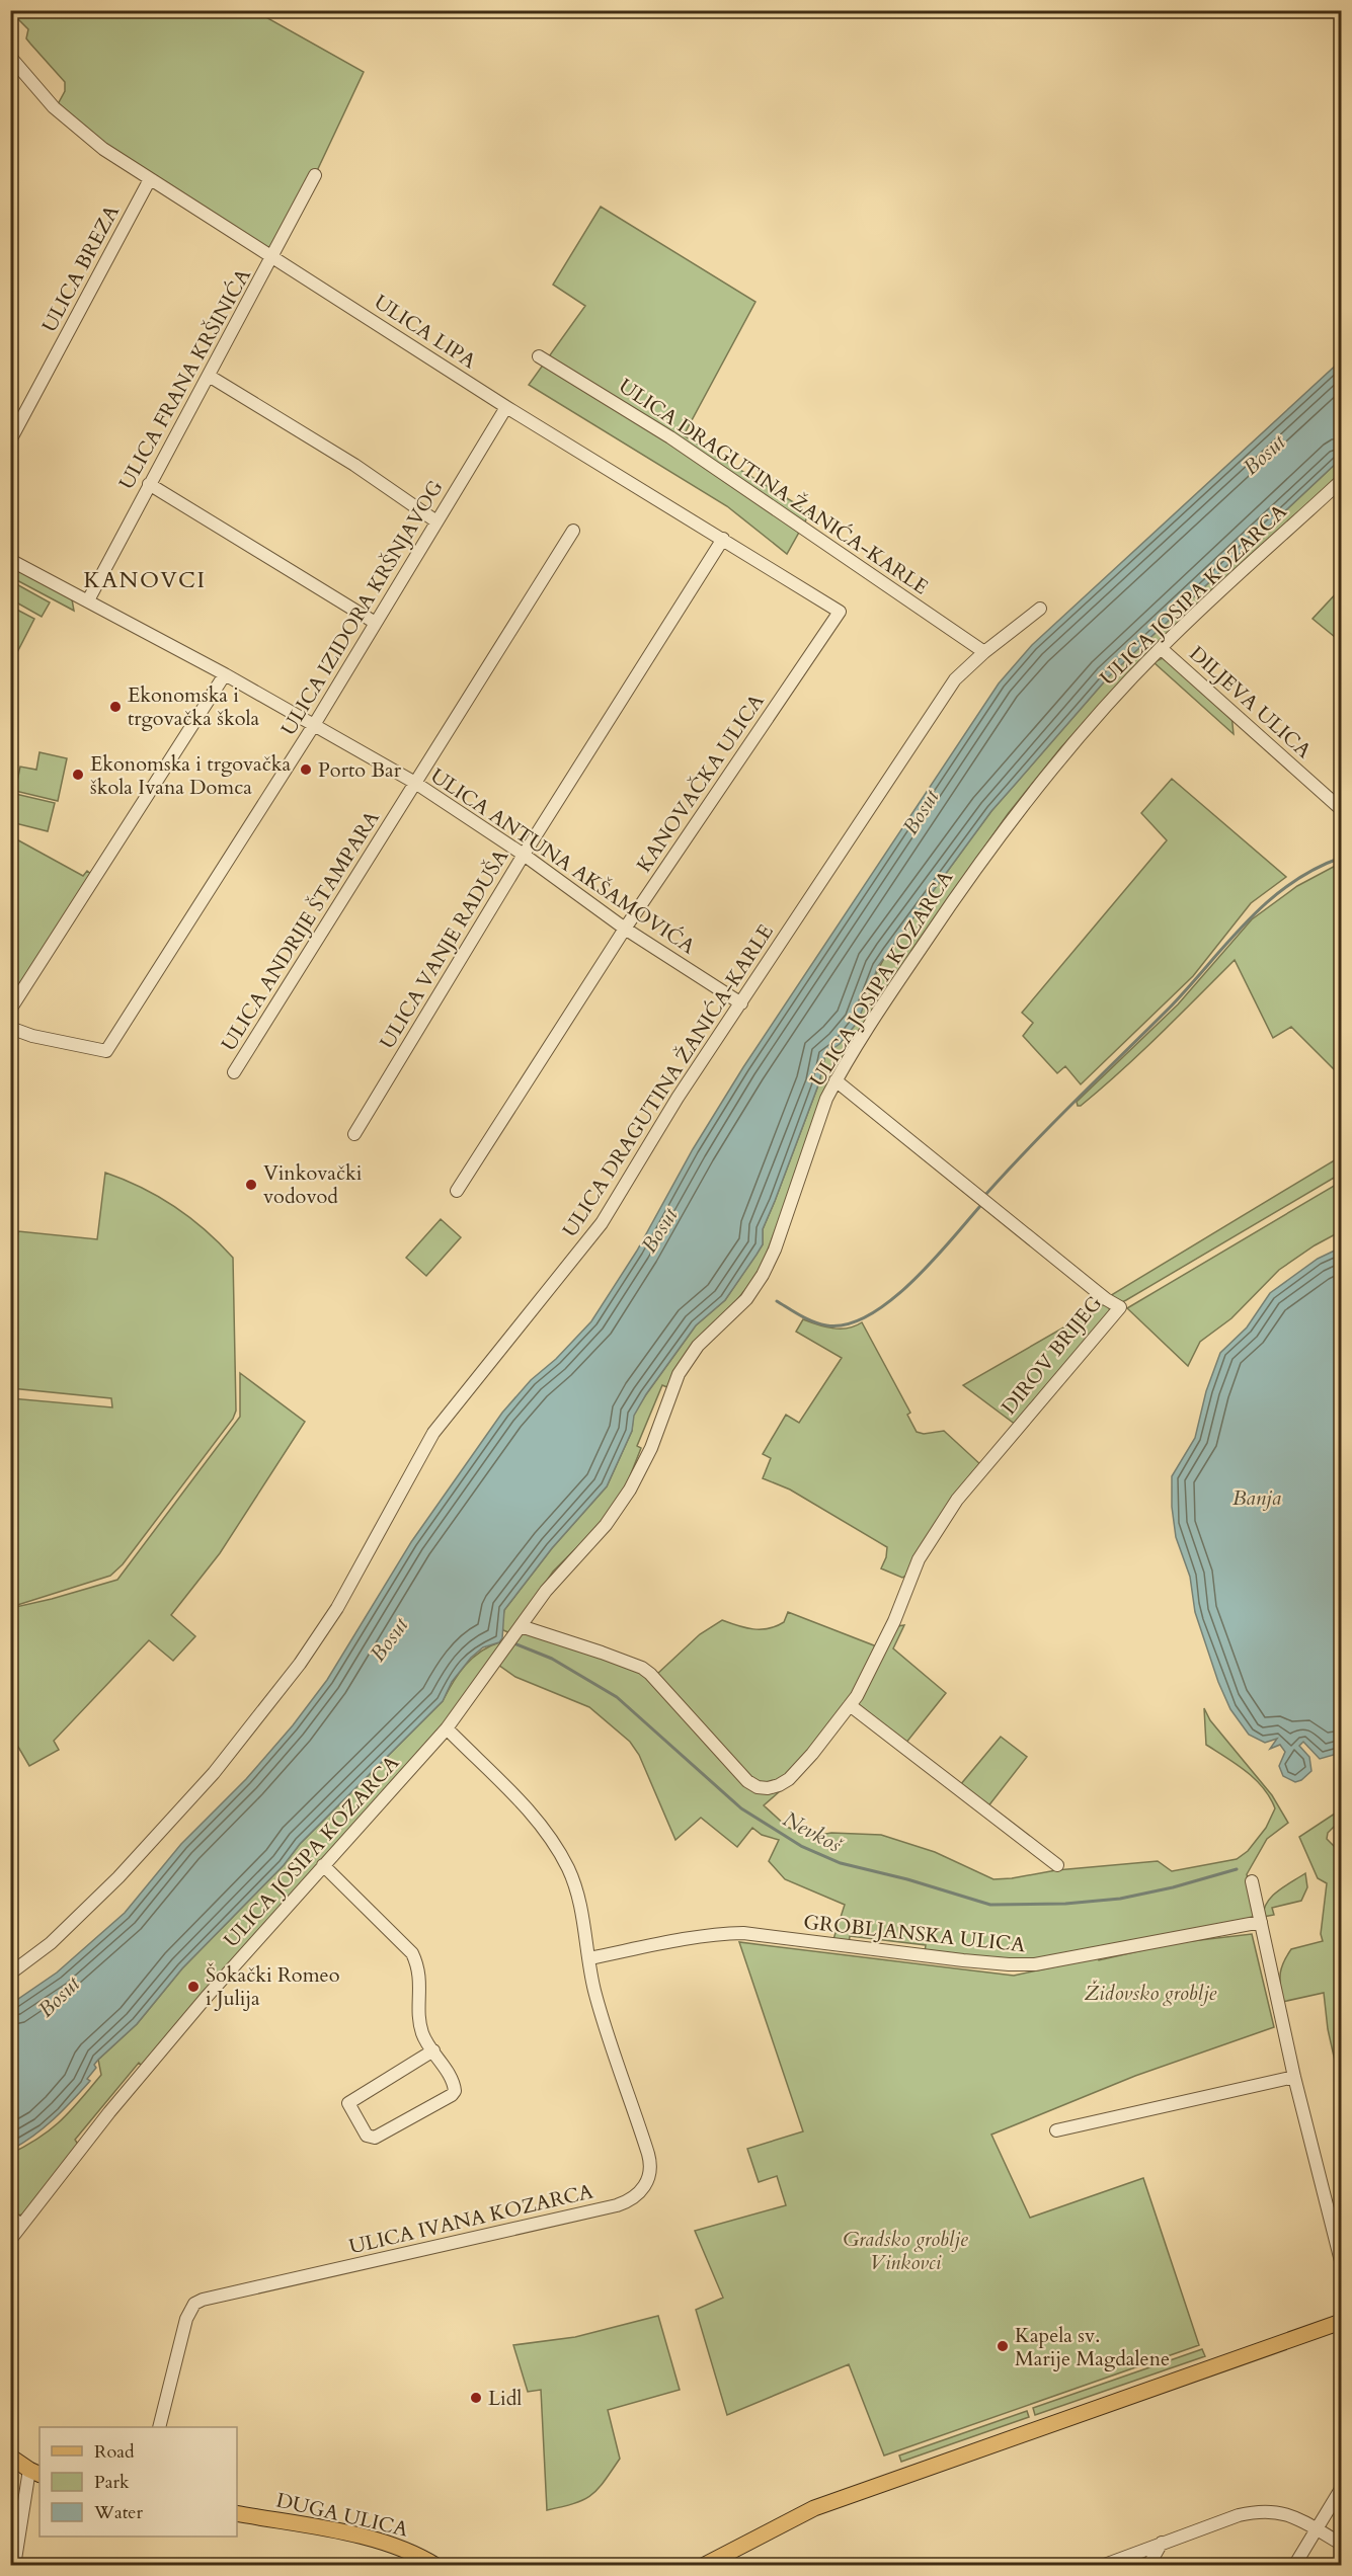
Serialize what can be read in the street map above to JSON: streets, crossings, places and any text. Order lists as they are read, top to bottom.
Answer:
{
  "streets": {
    "main road": ["DUGA ULICA"],
    "street": [
      "ULICA BREZA",
      "ULICA LIPA",
      "ULICA FRANA KRŠINIĆA",
      "ULICA DRAGUTINA ŽANIĆA-KARLE",
      "ULICA JOSIPA KOZARCA",
      "ULICA IZIDORA KRŠNJAVOG",
      "DILJEVA ULICA",
      "KANOVAČKA ULICA",
      "ULICA ANTUNA AKŠAMOVIĆA",
      "ULICA ANDRIJE ŠTAMPARA",
      "ULICA VANJE RADUŠA",
      "DIROV BRIJEG",
      "GROBLJANSKA ULICA",
      "ULICA IVANA KOZARCA"
    ]
  },
  "crossings": [
    ["ULICA BREZA", "ULICA LIPA"],
    ["ULICA LIPA", "ULICA FRANA KRŠINIĆA"],
    ["ULICA LIPA", "ULICA IZIDORA KRŠNJAVOG"],
    ["ULICA LIPA", "KANOVAČKA ULICA"],
    ["ULICA LIPA", "ULICA VANJE RADUŠA"],
    ["ULICA FRANA KRŠINIĆA", "ULICA ANTUNA AKŠAMOVIĆA"],
    ["ULICA DRAGUTINA ŽANIĆA-KARLE", "ULICA ANTUNA AKŠAMOVIĆA"],
    ["ULICA JOSIPA KOZARCA", "DILJEVA ULICA"],
    ["ULICA JOSIPA KOZARCA", "DIROV BRIJEG"],
    ["ULICA JOSIPA KOZARCA", "ULICA IVANA KOZARCA"],
    ["ULICA IZIDORA KRŠNJAVOG", "ULICA ANTUNA AKŠAMOVIĆA"],
    ["KANOVAČKA ULICA", "ULICA ANTUNA AKŠAMOVIĆA"],
    ["ULICA ANTUNA AKŠAMOVIĆA", "ULICA ANDRIJE ŠTAMPARA"],
    ["ULICA ANTUNA AKŠAMOVIĆA", "ULICA VANJE RADUŠA"],
    ["GROBLJANSKA ULICA", "ULICA IVANA KOZARCA"]
  ],
  "districts": ["KANOVCI"],
  "water": ["Bosut", "Banja", "Nevkoš"],
  "parks": ["Židovsko groblje", "Gradsko groblje Vinkovci"],
  "places": [
    "Ekonomska i trgovačka škola",
    "Porto Bar",
    "Ekonomska i trgovačka škola Ivana Domca",
    "Vinkovački vodovod",
    "Šokački Romeo i Julija",
    "Kapela sv. Marije Magdalene",
    "Lidl"
  ],
  "legend": ["Road", "Park", "Water"]
}
